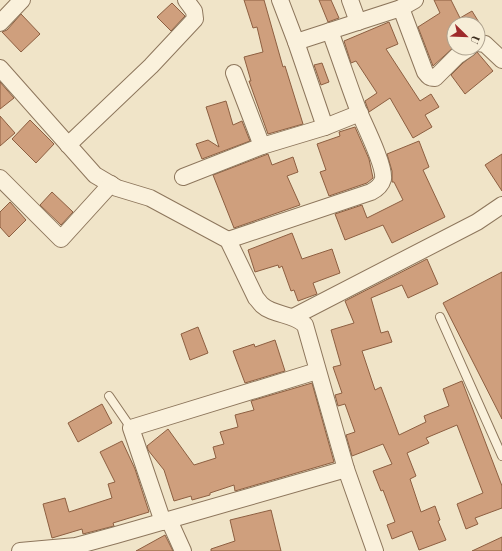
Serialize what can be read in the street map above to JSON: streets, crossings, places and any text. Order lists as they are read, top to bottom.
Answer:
{
  "north": "bottom right"
}
